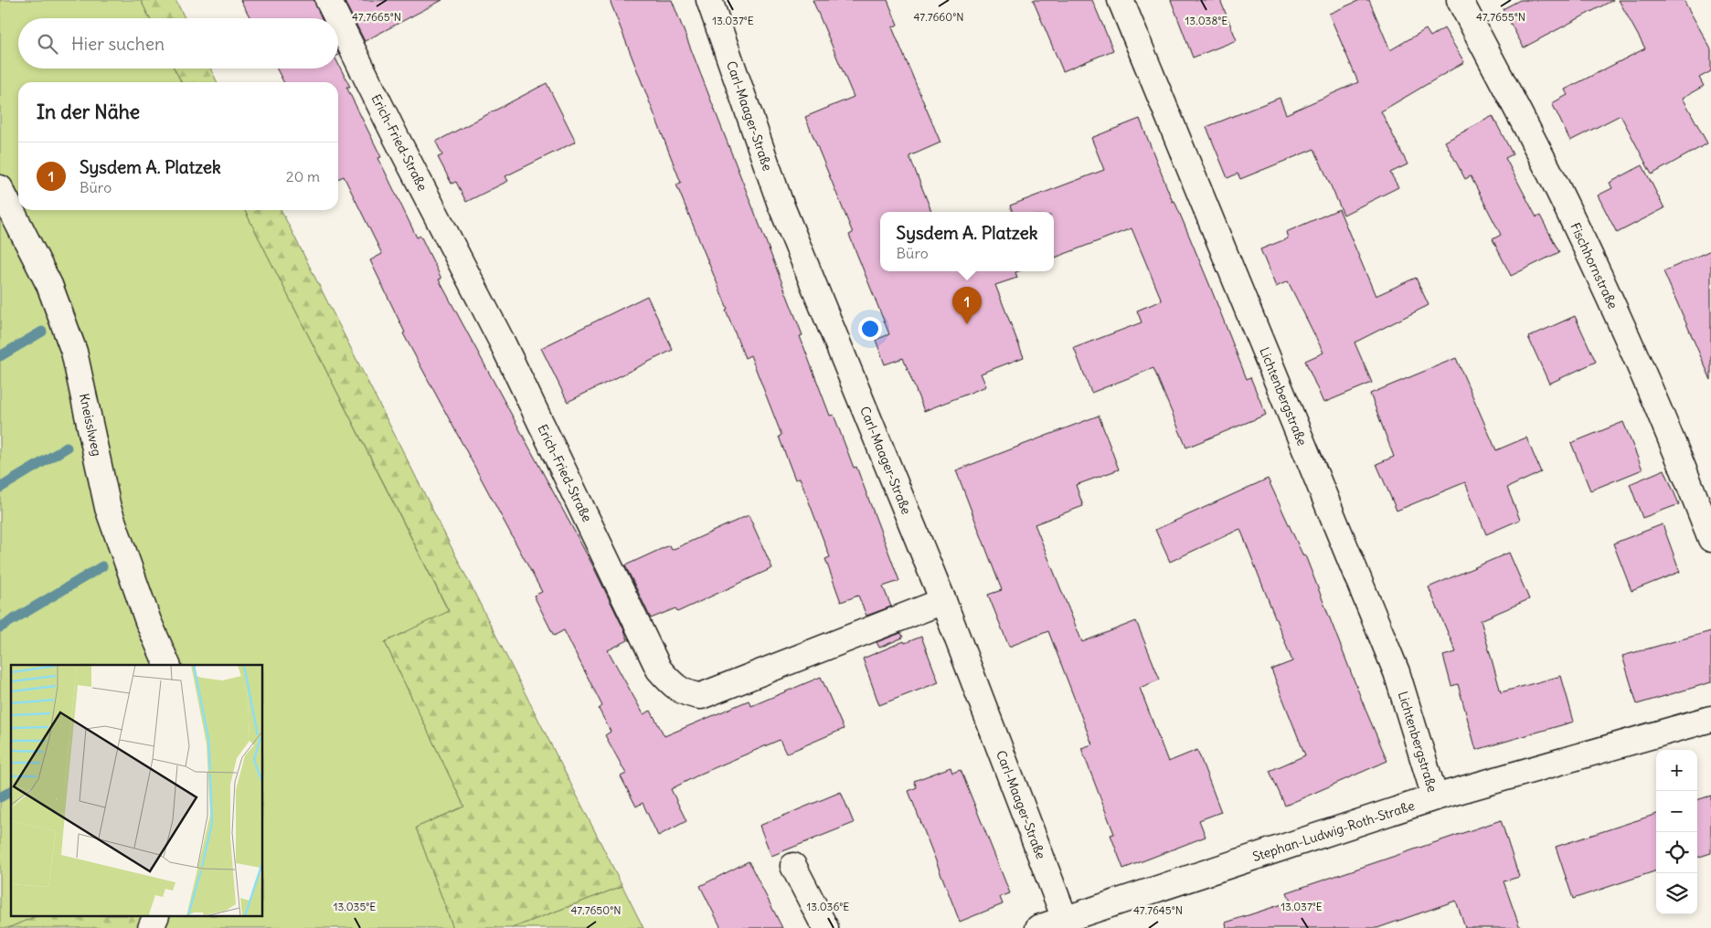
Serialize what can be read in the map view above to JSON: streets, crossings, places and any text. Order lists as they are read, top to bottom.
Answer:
{
  "streets": {
    "street": [
      "Carl-Maager-Straße",
      "Erich-Fried-Straße",
      "Fischhornstraße",
      "Lichtenbergstraße",
      "Kneisslweg",
      "Stephan-Ludwig-Roth-Straße"
    ]
  },
  "crossings": [
    ["Carl-Maager-Straße", "Erich-Fried-Straße"],
    ["Carl-Maager-Straße", "Stephan-Ludwig-Roth-Straße"],
    ["Lichtenbergstraße", "Stephan-Ludwig-Roth-Straße"]
  ],
  "page": {
    "search": "Hier suchen",
    "heading": "In der Nähe",
    "list": [
      {
        "mark": "1",
        "name": "Sysdem A. Platzek",
        "note": "Büro",
        "value": "20 m"
      }
    ],
    "popup": ["Sysdem A. Platzek", "Büro"],
    "pins": "1",
    "map_buttons": ["+", "−"]
  },
  "coordinates": [
    "47.7665°N",
    "47.7660°N",
    "47.7655°N",
    "13.037°E",
    "13.038°E",
    "13.035°E",
    "13.036°E",
    "47.7650°N",
    "47.7645°N"
  ]
}
